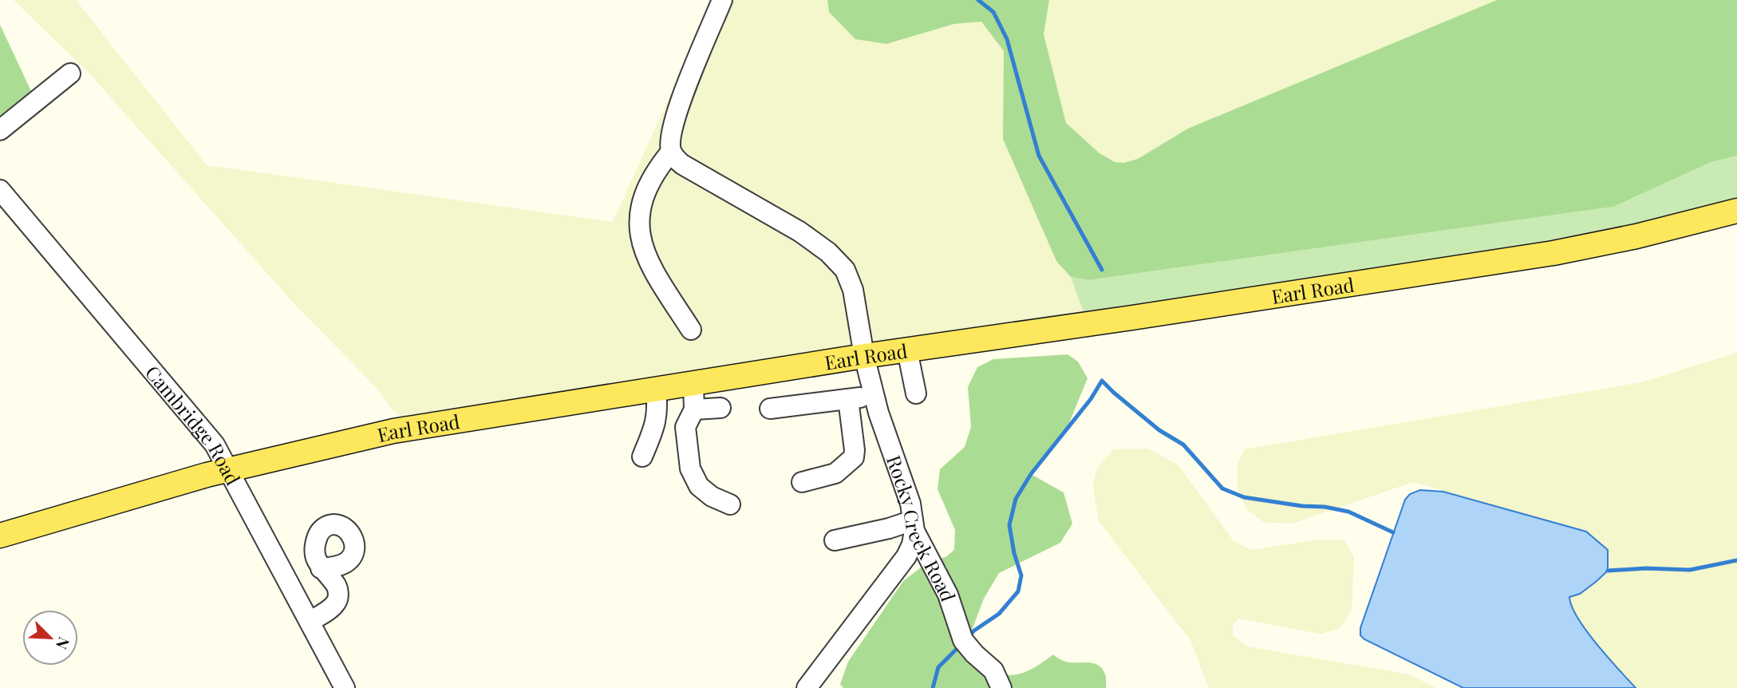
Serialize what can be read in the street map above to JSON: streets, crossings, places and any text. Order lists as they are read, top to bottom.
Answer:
{
  "streets": {
    "main road": ["Earl Road"],
    "street": ["Cambridge Road", "Rocky Creek Road"]
  },
  "crossings": [
    ["Earl Road", "Cambridge Road"],
    ["Earl Road", "Rocky Creek Road"]
  ],
  "north": "bottom right"
}
